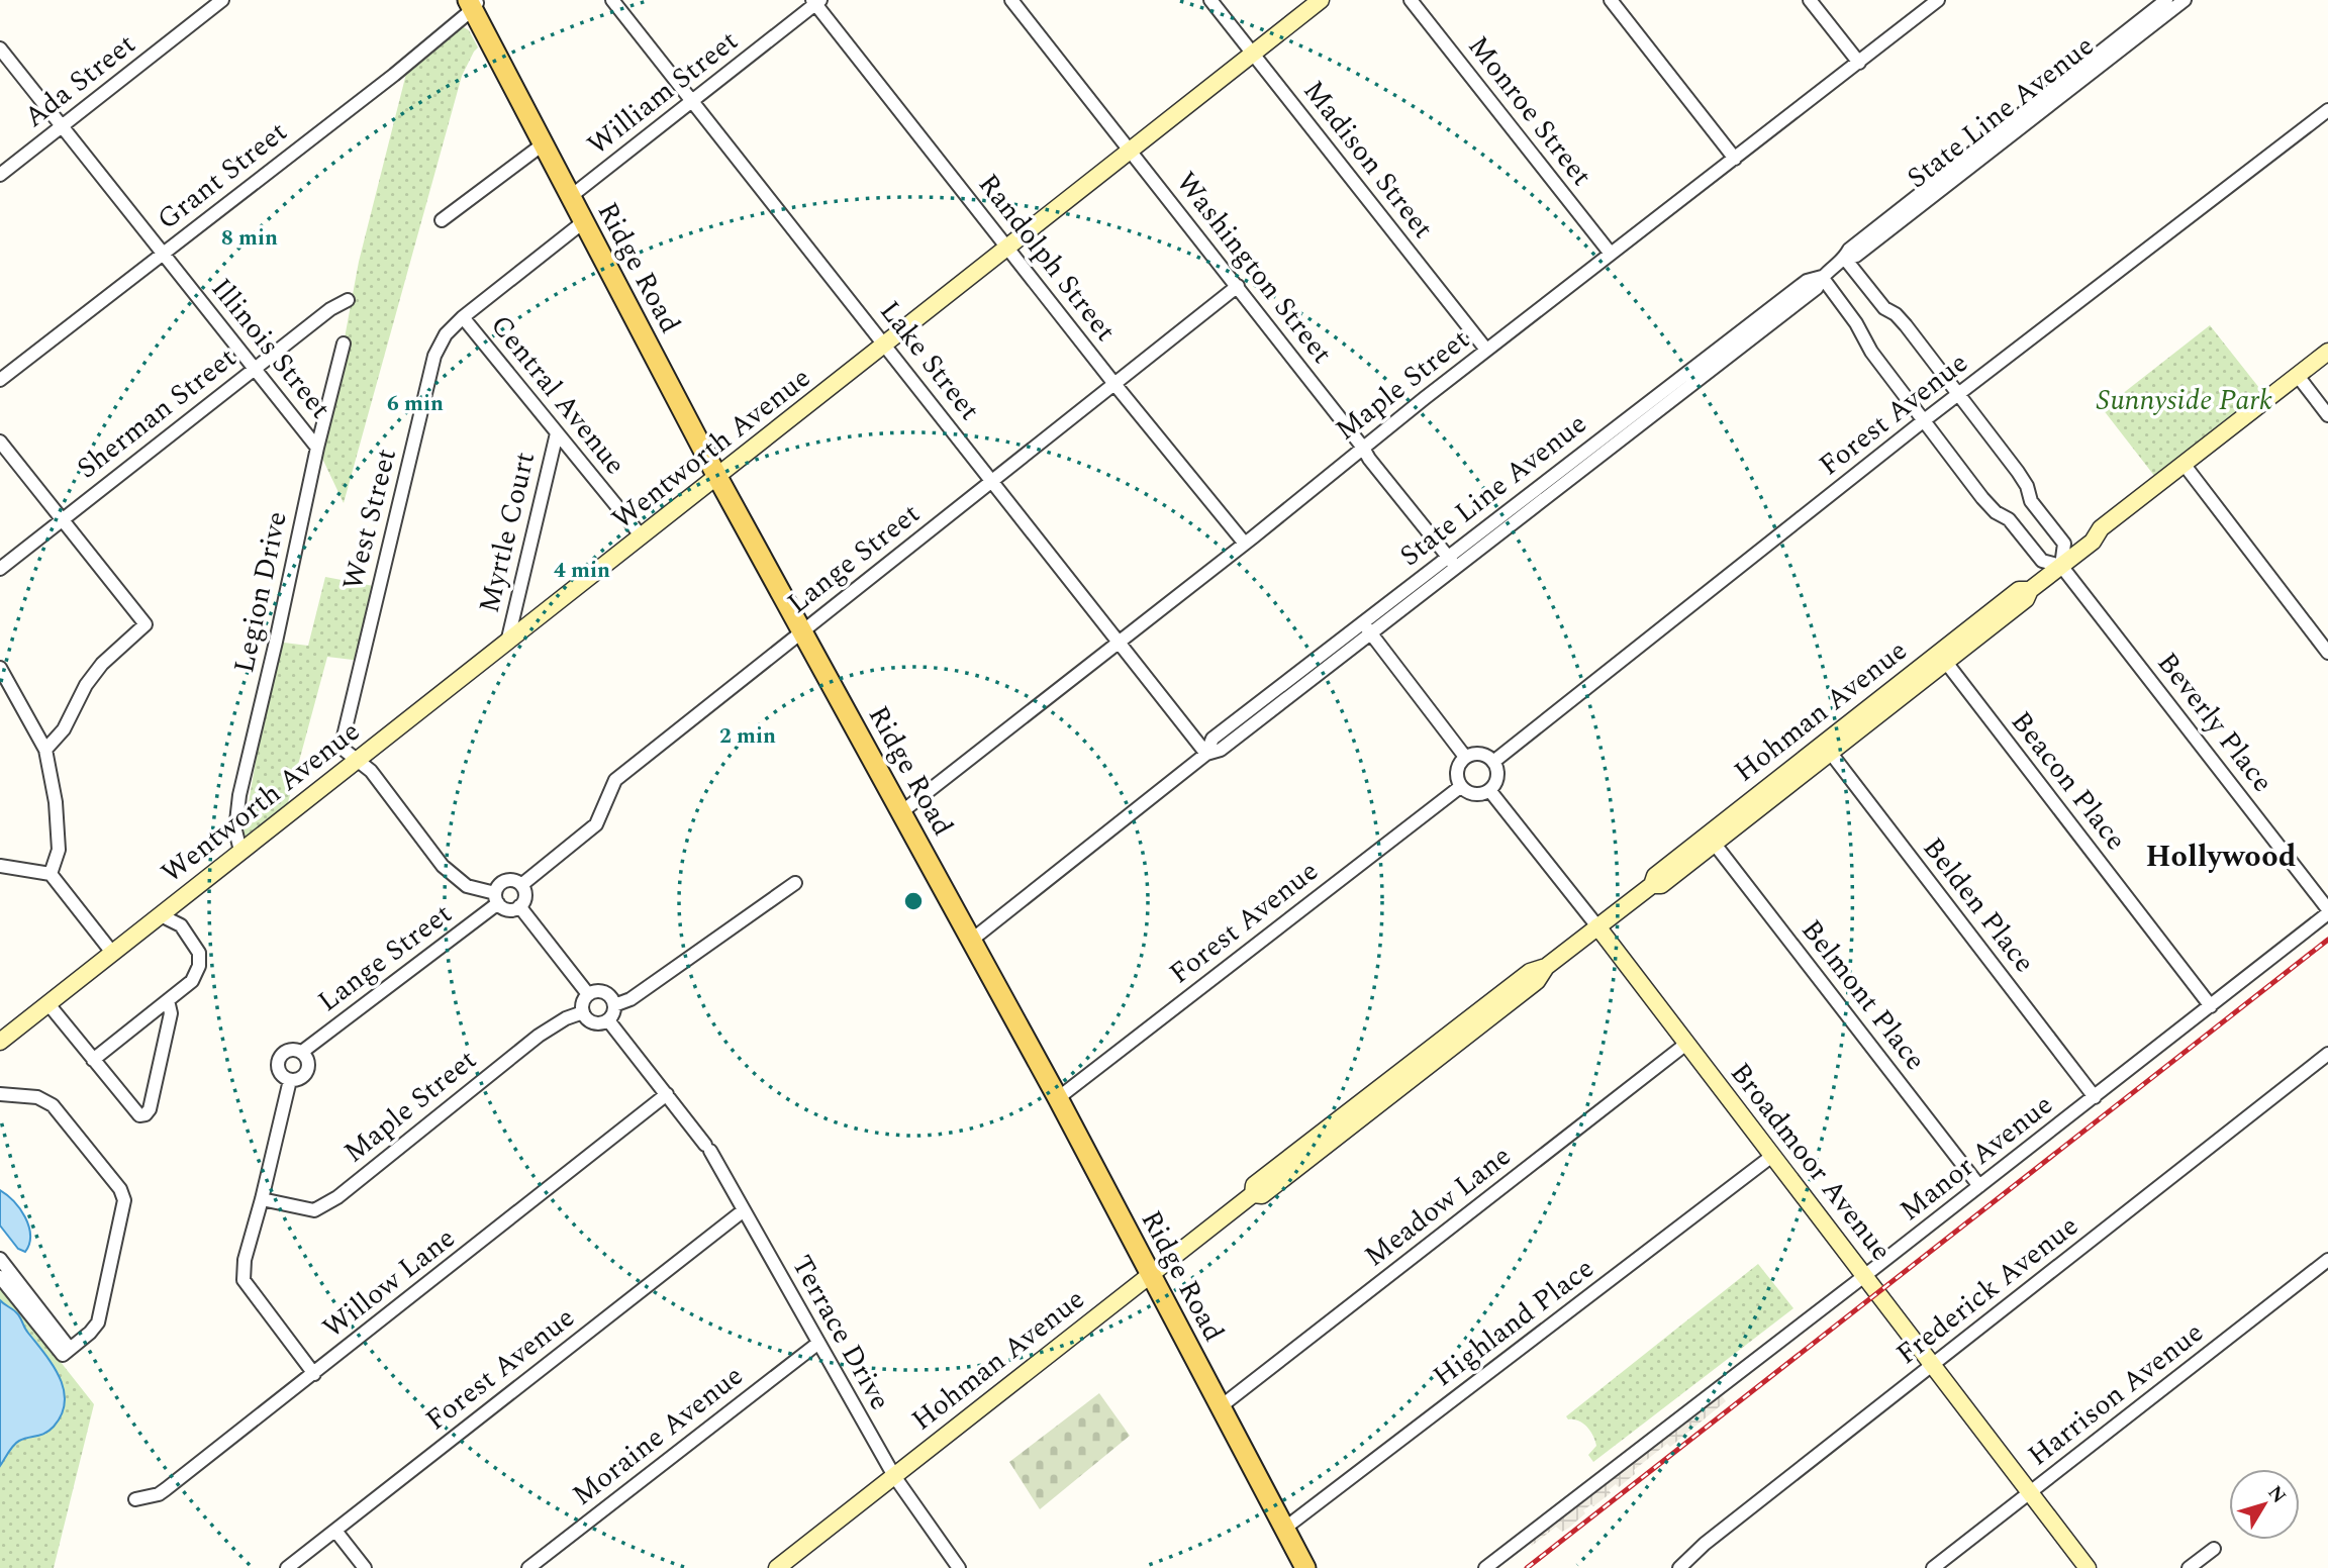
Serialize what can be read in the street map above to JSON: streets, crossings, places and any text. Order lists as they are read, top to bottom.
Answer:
{
  "streets": {
    "main road": ["Ridge Road"],
    "street": [
      "Ada Street",
      "William Street",
      "Monroe Street",
      "State Line Avenue",
      "Madison Street",
      "Grant Street",
      "Randolph Street",
      "Washington Street",
      "Illinois Street",
      "Lake Street",
      "Maple Street",
      "Central Avenue",
      "Sherman Street",
      "Forest Avenue",
      "Wentworth Avenue",
      "West Street",
      "Myrtle Court",
      "Lange Street",
      "Legion Drive",
      "Hohman Avenue",
      "Beverly Place",
      "Beacon Place",
      "Belden Place",
      "Belmont Place",
      "Manor Avenue",
      "Broadmoor Avenue",
      "Meadow Lane",
      "Willow Lane",
      "Frederick Avenue",
      "Highland Place",
      "Terrace Drive",
      "Harrison Avenue",
      "Moraine Avenue"
    ]
  },
  "crossings": [
    ["Ada Street", "Illinois Street"],
    ["William Street", "Randolph Street"],
    ["William Street", "Ridge Road"],
    ["William Street", "Lake Street"],
    ["Monroe Street", "Maple Street"],
    ["State Line Avenue", "Ridge Road"],
    ["State Line Avenue", "Washington Street"],
    ["State Line Avenue", "Lake Street"],
    ["State Line Avenue", "Beverly Place"],
    ["Madison Street", "Maple Street"],
    ["Madison Street", "Wentworth Avenue"],
    ["Grant Street", "Ridge Road"],
    ["Grant Street", "Illinois Street"],
    ["Randolph Street", "Maple Street"],
    ["Randolph Street", "Wentworth Avenue"],
    ["Randolph Street", "Lange Street"],
    ["Ridge Road", "Maple Street"],
    ["Ridge Road", "Forest Avenue"],
    ["Ridge Road", "Wentworth Avenue"],
    ["Ridge Road", "West Street"],
    ["Ridge Road", "Lange Street"],
    ["Ridge Road", "Hohman Avenue"],
    ["Ridge Road", "Meadow Lane"],
    ["Ridge Road", "Highland Place"],
    ["Washington Street", "Maple Street"],
    ["Washington Street", "Wentworth Avenue"],
    ["Washington Street", "Lange Street"],
    ["Illinois Street", "Sherman Street"],
    ["Illinois Street", "Legion Drive"],
    ["Lake Street", "Maple Street"],
    ["Lake Street", "Wentworth Avenue"],
    ["Lake Street", "Lange Street"],
    ["Maple Street", "Terrace Drive"],
    ["Central Avenue", "Wentworth Avenue"],
    ["Central Avenue", "West Street"],
    ["Central Avenue", "Myrtle Court"],
    ["Forest Avenue", "Beverly Place"],
    ["Forest Avenue", "Broadmoor Avenue"],
    ["Forest Avenue", "Terrace Drive"],
    ["Wentworth Avenue", "West Street"],
    ["Wentworth Avenue", "Myrtle Court"],
    ["Wentworth Avenue", "Legion Drive"],
    ["Hohman Avenue", "Beverly Place"],
    ["Hohman Avenue", "Beacon Place"],
    ["Hohman Avenue", "Belden Place"],
    ["Hohman Avenue", "Belmont Place"],
    ["Hohman Avenue", "Broadmoor Avenue"],
    ["Hohman Avenue", "Terrace Drive"],
    ["Beverly Place", "Manor Avenue"],
    ["Beacon Place", "Manor Avenue"],
    ["Belden Place", "Manor Avenue"],
    ["Belmont Place", "Manor Avenue"],
    ["Manor Avenue", "Broadmoor Avenue"],
    ["Broadmoor Avenue", "Meadow Lane"],
    ["Broadmoor Avenue", "Frederick Avenue"],
    ["Broadmoor Avenue", "Highland Place"],
    ["Broadmoor Avenue", "Harrison Avenue"],
    ["Willow Lane", "Terrace Drive"],
    ["Terrace Drive", "Moraine Avenue"]
  ],
  "districts": ["Hollywood"],
  "parks": ["Sunnyside Park"],
  "north": "top right",
  "rings": [
    "8 min",
    "6 min",
    "4 min",
    "2 min"
  ]
}
